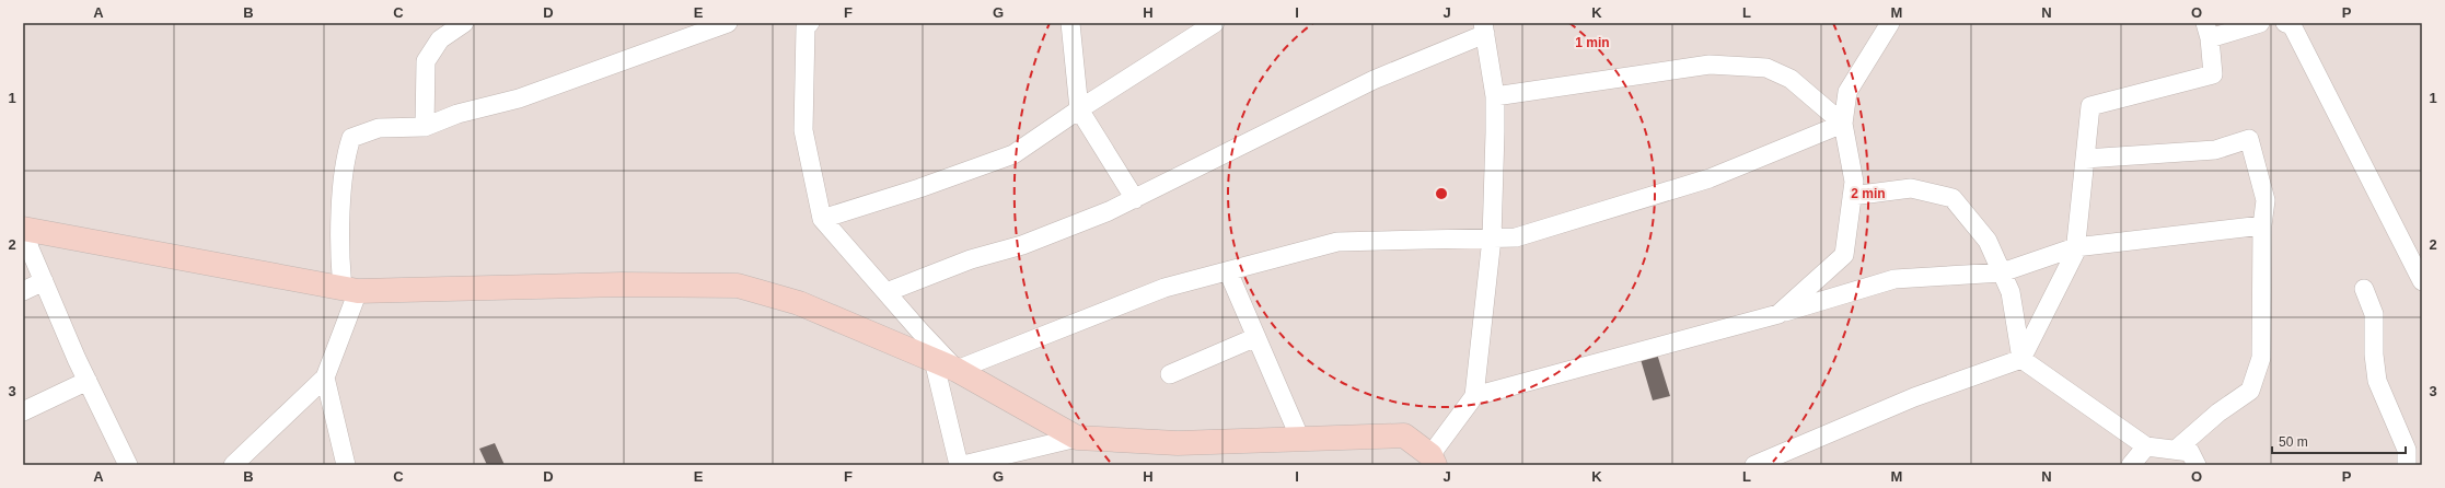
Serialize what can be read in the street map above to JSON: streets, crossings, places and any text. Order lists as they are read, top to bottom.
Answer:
{
  "scale_bar": "50 m",
  "grid": {
    "columns": [
      "A",
      "B",
      "C",
      "D",
      "E",
      "F",
      "G",
      "H",
      "I",
      "J",
      "K",
      "L",
      "M",
      "N",
      "O",
      "P"
    ],
    "rows": ["1", "2", "3"]
  },
  "rings": ["1 min", "2 min"]
}
